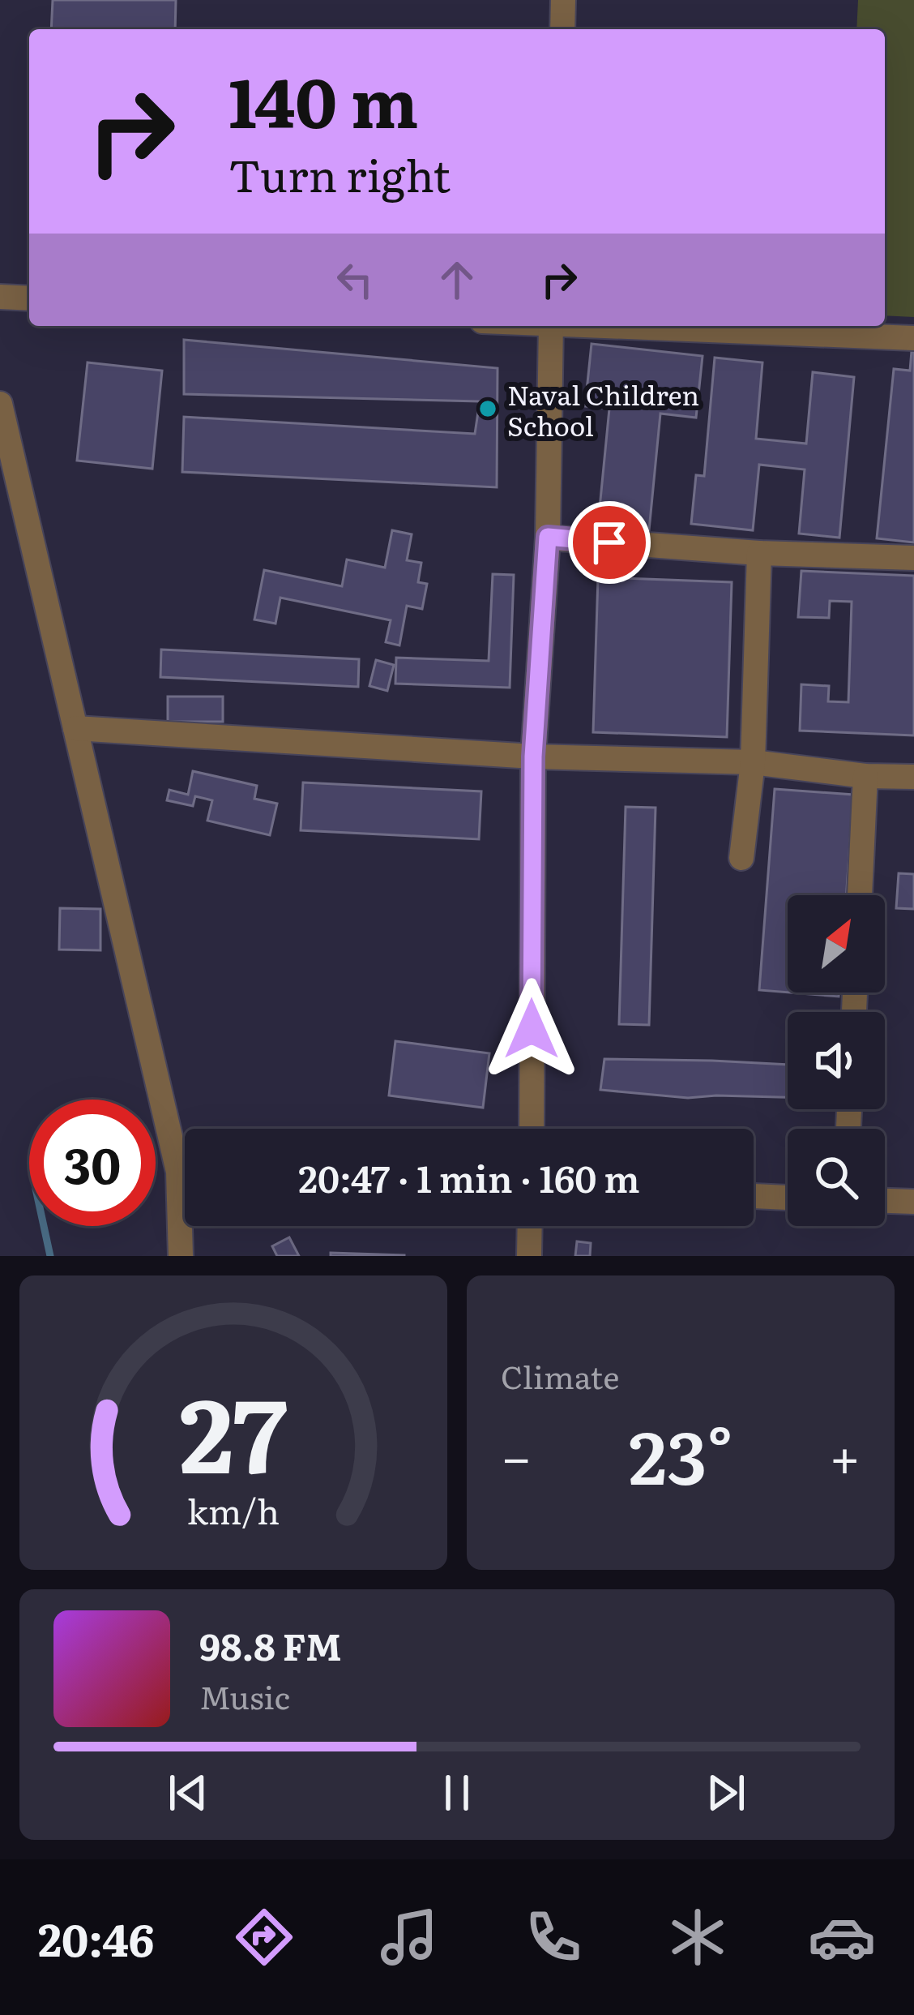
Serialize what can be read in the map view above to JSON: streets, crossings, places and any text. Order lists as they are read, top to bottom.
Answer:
{
  "places": ["Naval Children School"],
  "north": "top right",
  "page": {
    "turn": ["140 m", "Turn right"],
    "limit": "30",
    "trip": "20:47 · 1 min · 160 m",
    "tile": "Climate",
    "heat": ["−", "23°", "+"],
    "song": ["98.8 FM", "Music"],
    "tabs": "20:46",
    "gauge": ["27", "km/h"]
  }
}
